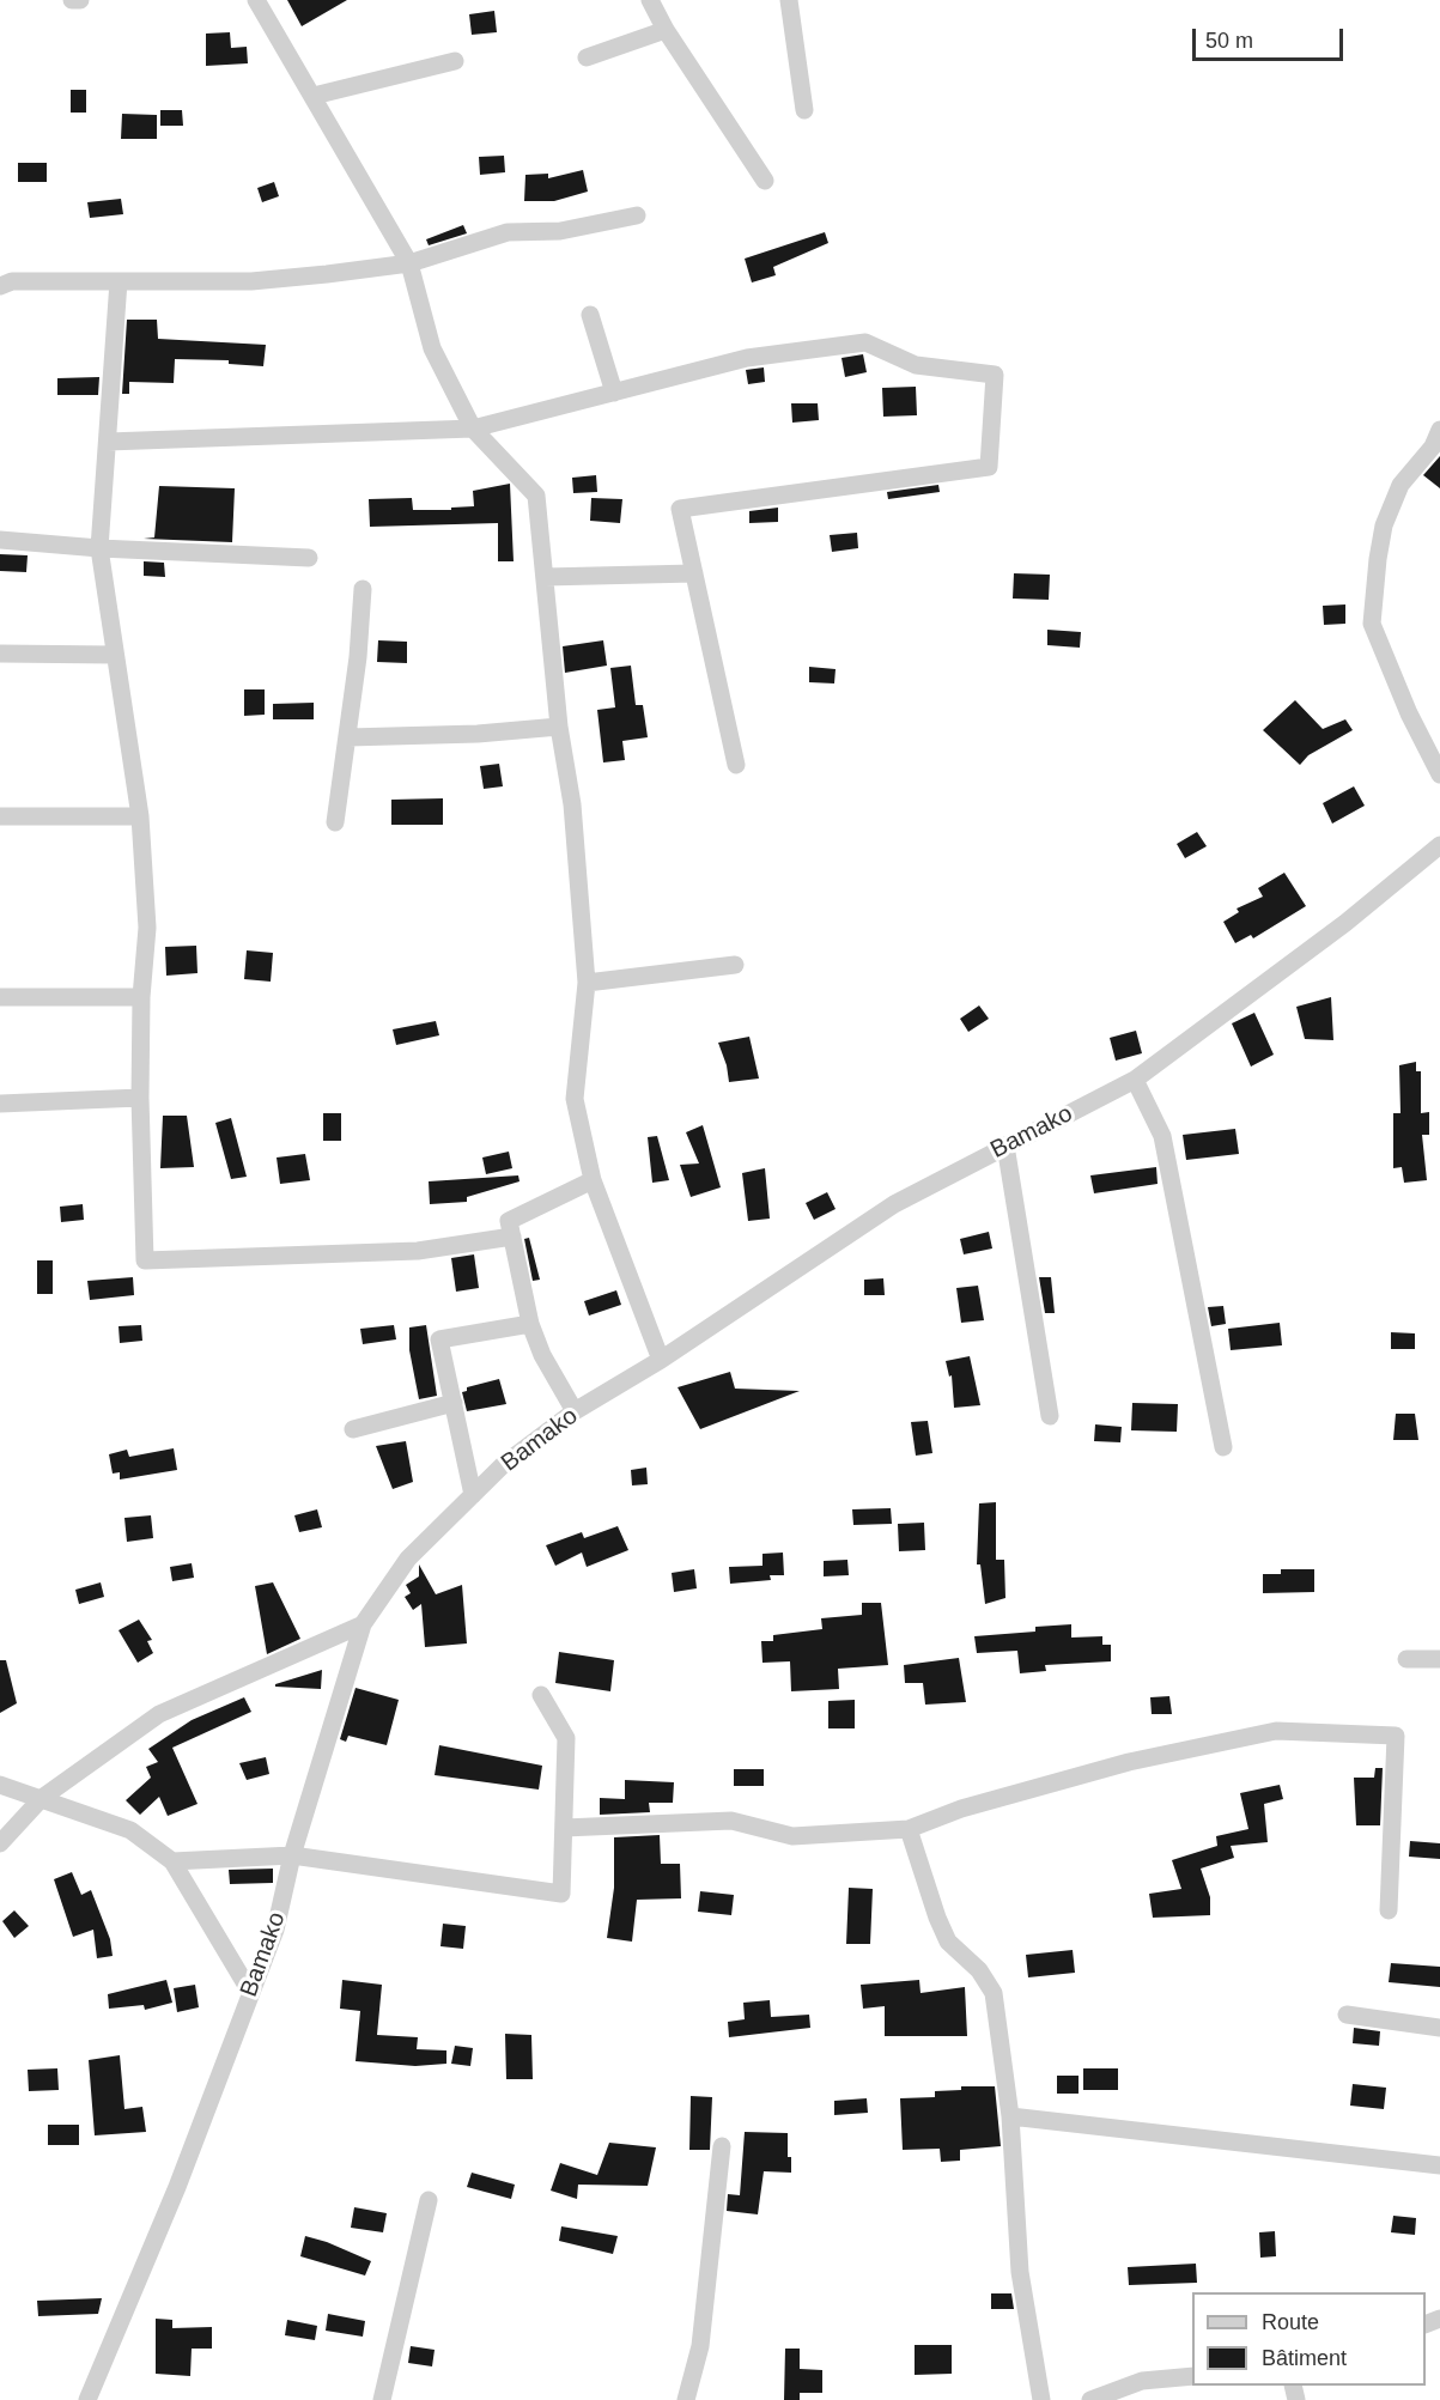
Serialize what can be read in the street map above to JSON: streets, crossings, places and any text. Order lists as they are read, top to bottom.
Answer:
{
  "streets": {
    "street": ["Bamako"]
  },
  "legend": ["Route", "Bâtiment"],
  "scale_bar": "50 m"
}
